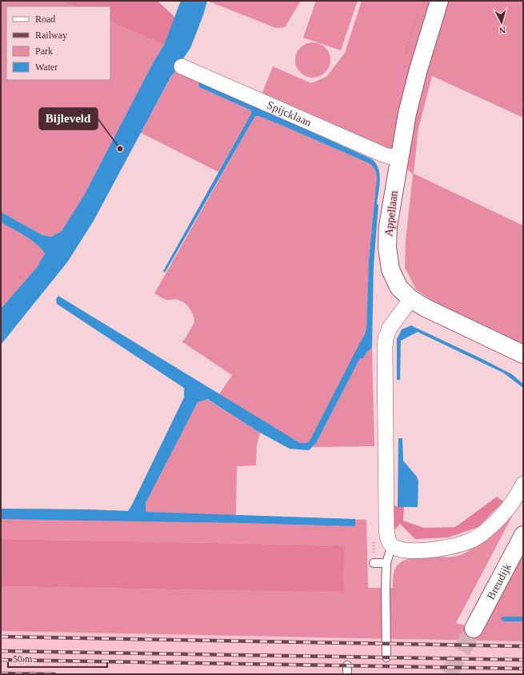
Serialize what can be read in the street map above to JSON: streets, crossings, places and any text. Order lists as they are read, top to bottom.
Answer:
{
  "streets": {
    "street": ["Spijcklaan", "Appellaan", "Breudijk"]
  },
  "crossings": [
    ["Spijcklaan", "Appellaan"]
  ],
  "places": ["Bijleveld"],
  "legend": [
    "Road",
    "Railway",
    "Park",
    "Water"
  ],
  "scale_bar": "50 m",
  "north": "bottom"
}
